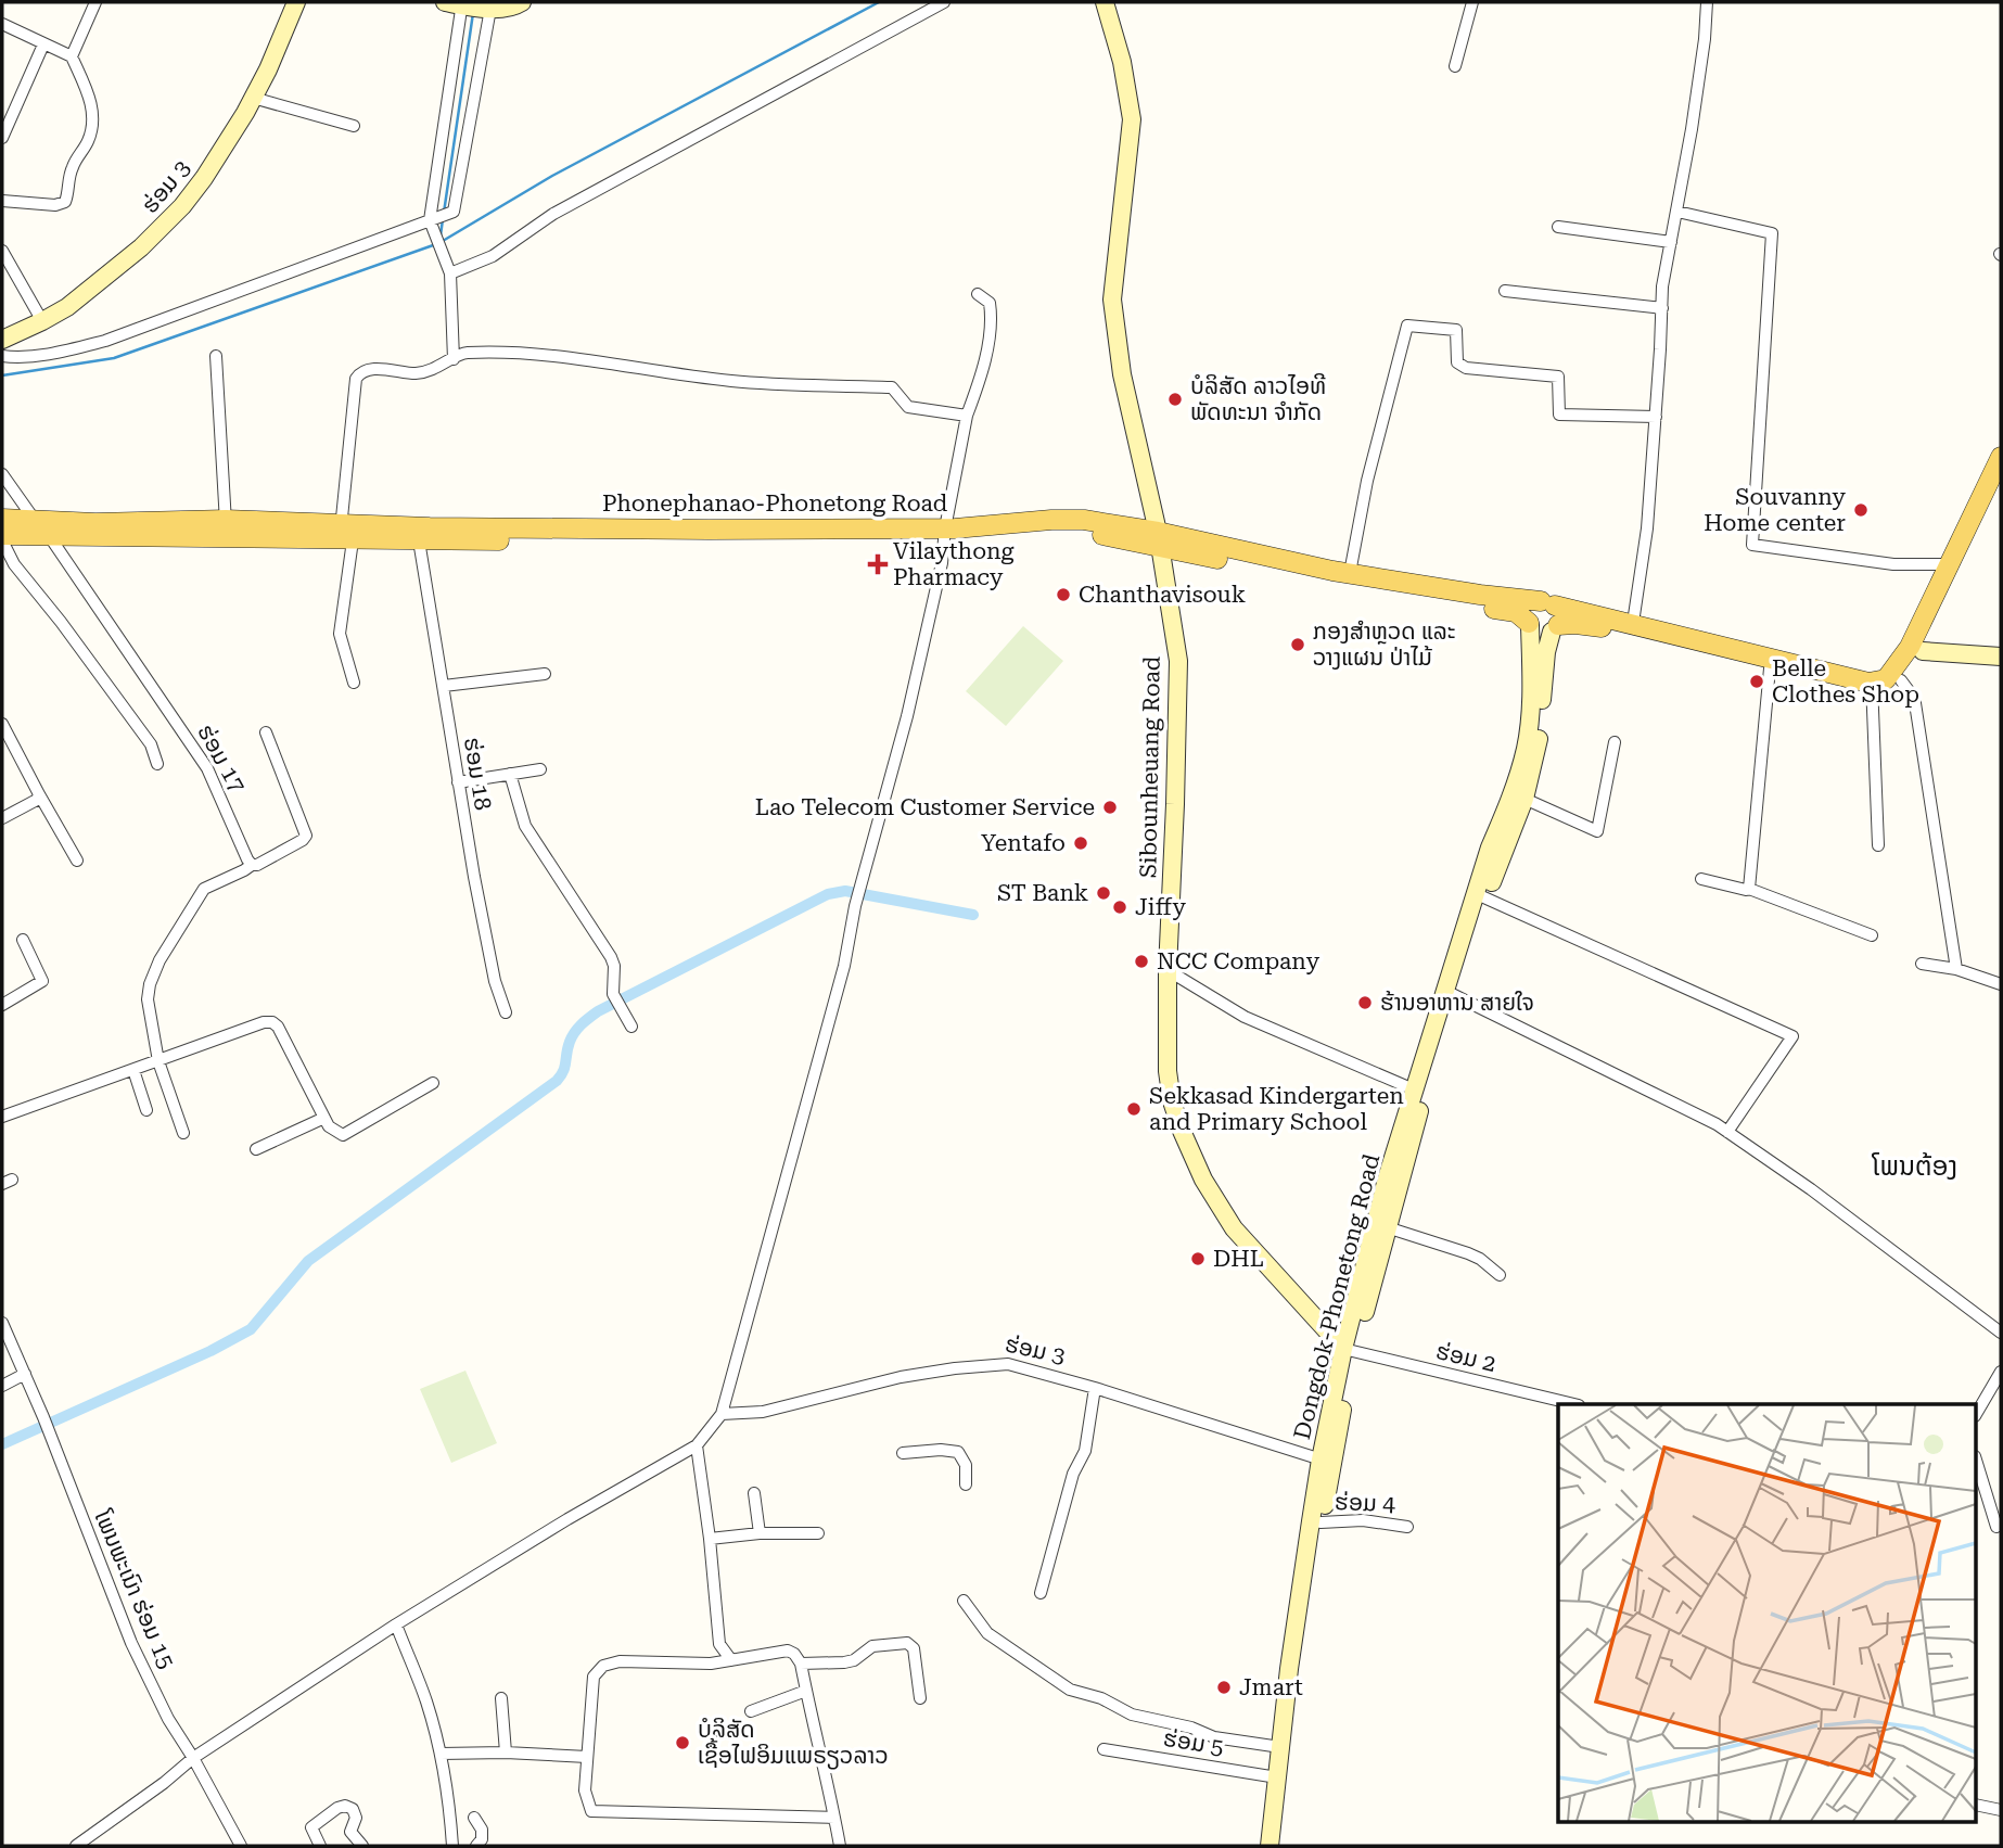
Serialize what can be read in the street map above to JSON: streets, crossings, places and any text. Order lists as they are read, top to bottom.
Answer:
{
  "streets": {
    "main road": [
      "ຮ່ອມ 3",
      "Phonephanao-Phonetong Road",
      "Sibounheuang Road",
      "Dongdok-Phonetong Road"
    ],
    "street": [
      "ຮ່ອມ 17",
      "ຮ່ອມ 18",
      "ຮ່ອມ 2",
      "ຮ່ອມ 4",
      "ໂພນພະເນົາ ຮ່ອມ 15",
      "ຮ່ອມ 5"
    ]
  },
  "crossings": [
    ["ຮ່ອມ 3", "Dongdok-Phonetong Road"],
    ["Phonephanao-Phonetong Road", "ຮ່ອມ 17"],
    ["Phonephanao-Phonetong Road", "Sibounheuang Road"],
    ["Phonephanao-Phonetong Road", "ຮ່ອມ 18"],
    ["Sibounheuang Road", "Dongdok-Phonetong Road"],
    ["Sibounheuang Road", "ຮ່ອມ 2"],
    ["Dongdok-Phonetong Road", "ຮ່ອມ 2"],
    ["Dongdok-Phonetong Road", "ຮ່ອມ 4"],
    ["Dongdok-Phonetong Road", "ຮ່ອມ 5"]
  ],
  "districts": ["ໂພນຕ້ອງ"],
  "places": {
    "other": [
      "ບໍລິສັດ ລາວໄອທີ ພັດທະນາ ຈຳກັດ",
      "Souvanny Home center",
      "Chanthavisouk",
      "ກອງສໍາຫຼວດ ແລະ ວາງແຜນ ປ່າໄມ້",
      "Belle Clothes Shop",
      "Lao Telecom Customer Service",
      "Yentafo",
      "ST Bank",
      "Jiffy",
      "NCC Company",
      "ຮ້ານອາຫານ ສາຍໃຈ",
      "Sekkasad Kindergarten and Primary School",
      "DHL",
      "Jmart",
      "ບໍລິສັດ ເຊື້ອໄຟອິມແພຣຽວລາວ"
    ],
    "health": ["Vilaythong Pharmacy"]
  }
}
